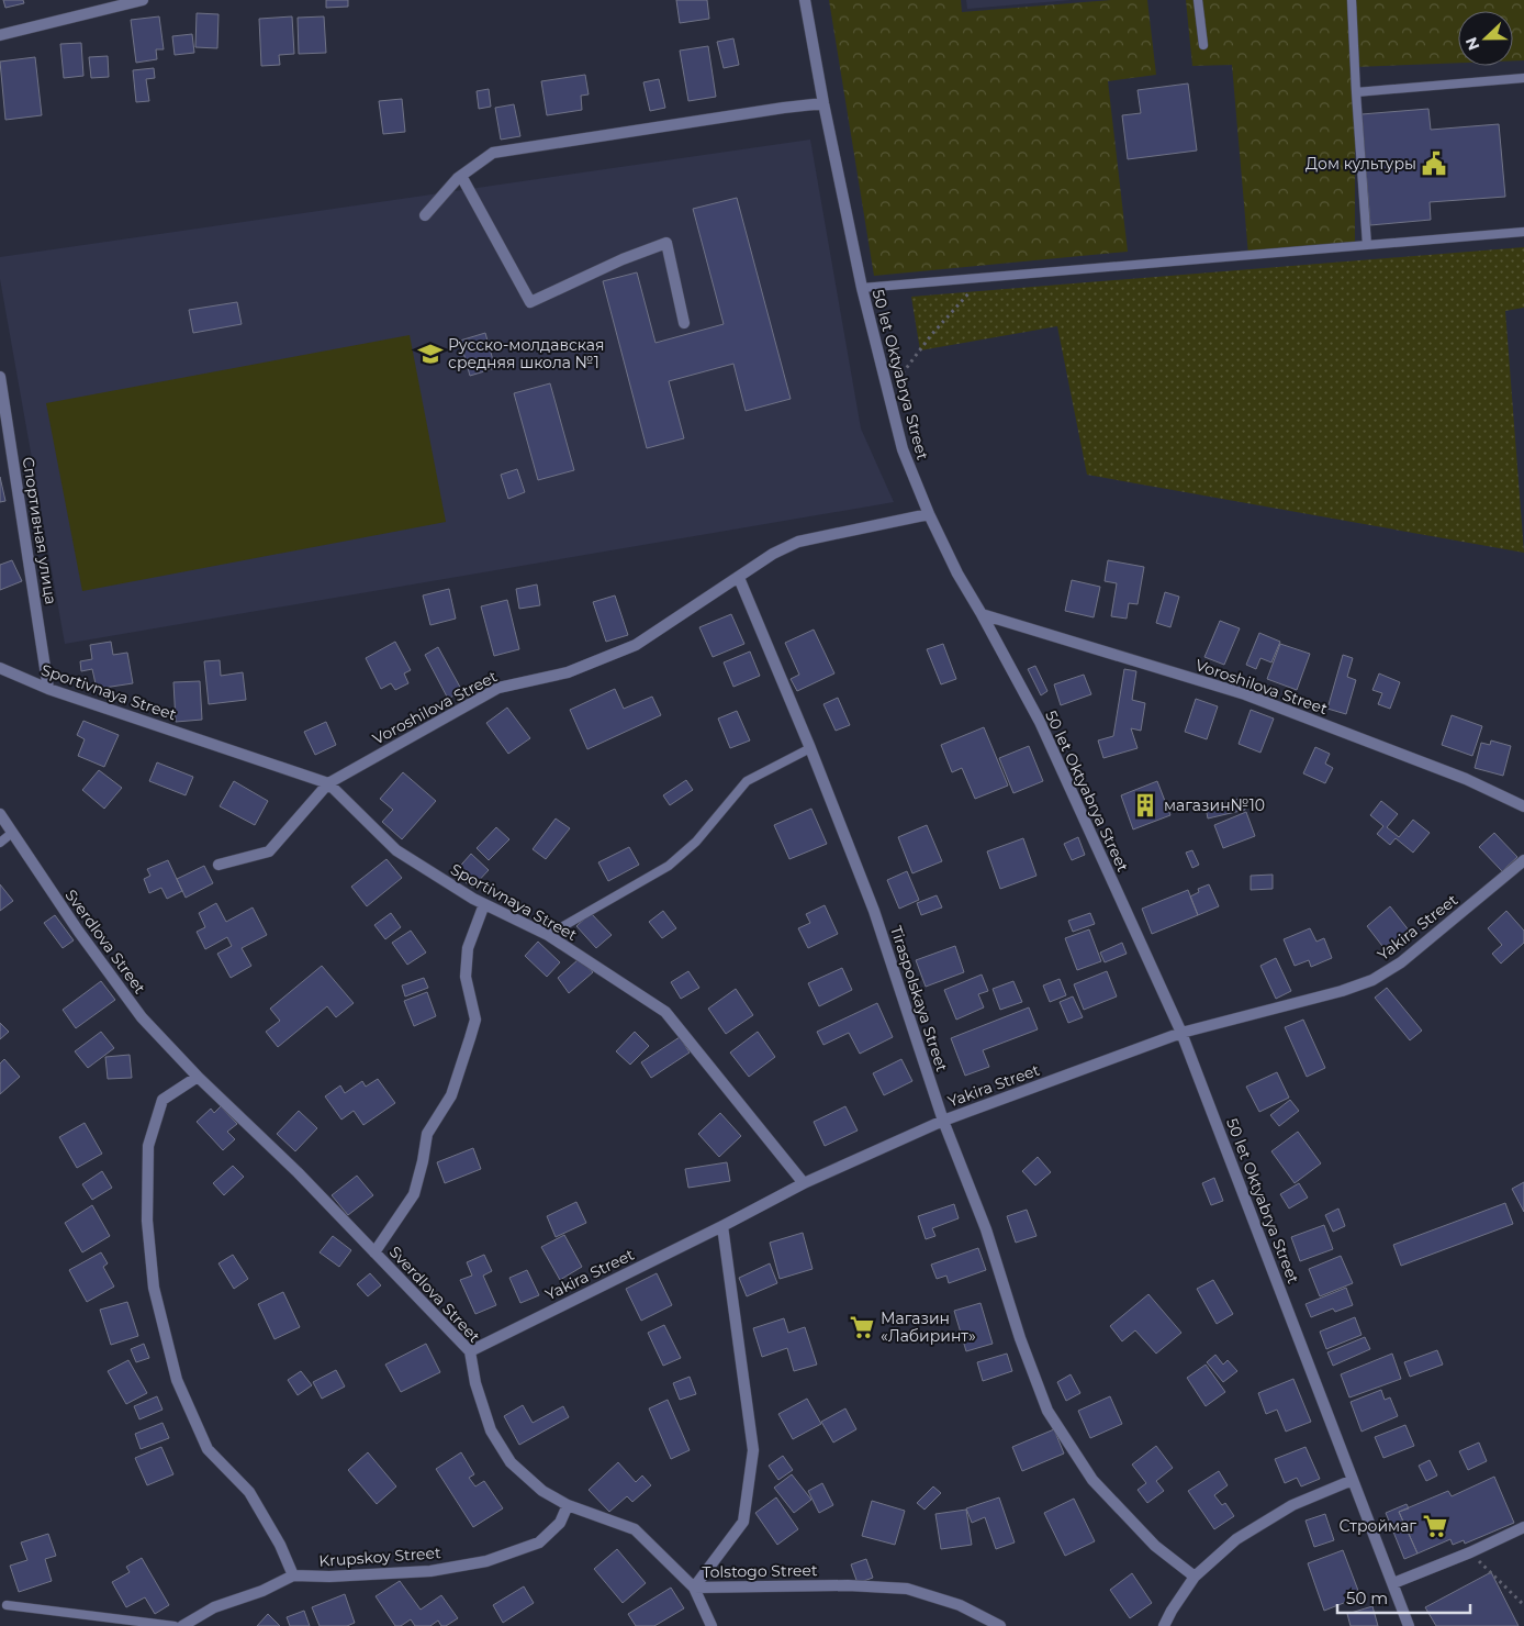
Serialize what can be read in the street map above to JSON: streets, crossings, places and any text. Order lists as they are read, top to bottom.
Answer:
{
  "streets": {
    "street": [
      "50 let Oktyabrya Street",
      "Спортивная улица",
      "Voroshilova Street",
      "Sportivnaya Street",
      "Yakira Street",
      "Sverdlova Street",
      "Tiraspolskaya Street",
      "Krupskoy Street",
      "Tolstogo Street"
    ]
  },
  "crossings": [
    ["50 let Oktyabrya Street", "Voroshilova Street"],
    ["50 let Oktyabrya Street", "Yakira Street"],
    ["Спортивная улица", "Sportivnaya Street"],
    ["Voroshilova Street", "Sportivnaya Street"],
    ["Voroshilova Street", "Tiraspolskaya Street"],
    ["Sportivnaya Street", "Yakira Street"],
    ["Yakira Street", "Sverdlova Street"],
    ["Yakira Street", "Tiraspolskaya Street"],
    ["Yakira Street", "Tolstogo Street"],
    ["Sverdlova Street", "Krupskoy Street"],
    ["Sverdlova Street", "Tolstogo Street"]
  ],
  "places": {
    "public building": ["Дом культуры"],
    "school or university": ["Русско-молдавская средняя школа №1"],
    "building": ["магазин№10"],
    "supermarket": ["Магазин «Лабиринт»", "Строймаг"]
  },
  "scale_bar": "50 m",
  "north": "left"
}
